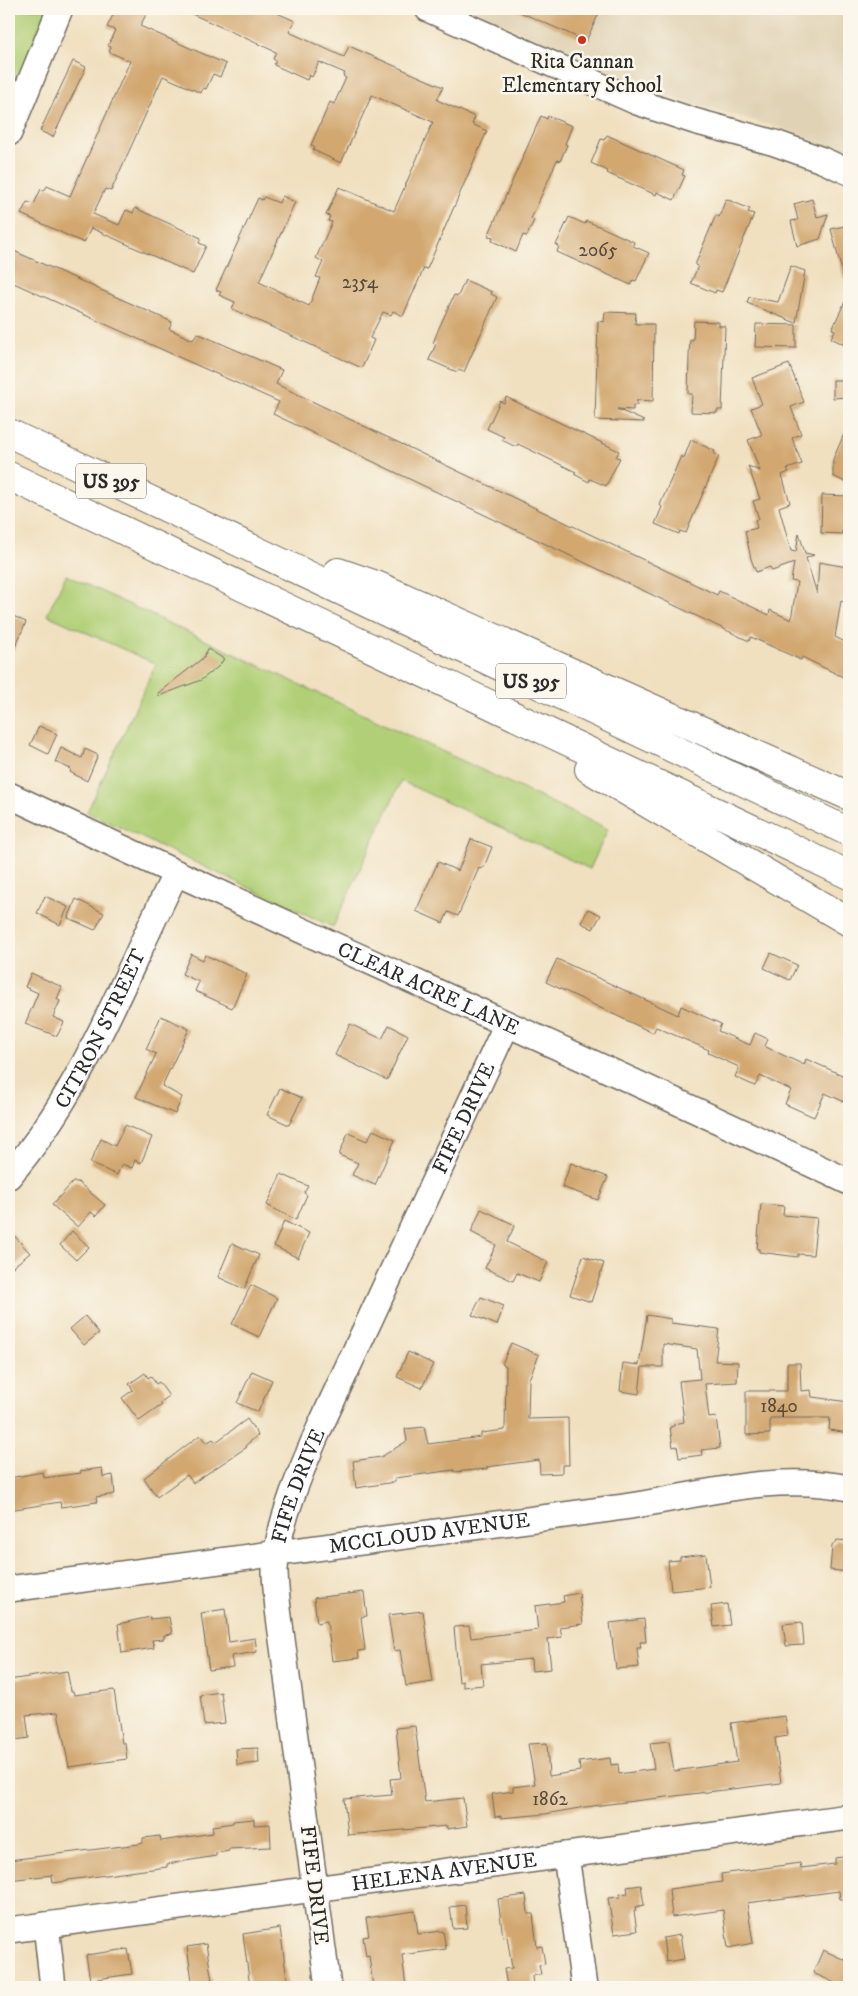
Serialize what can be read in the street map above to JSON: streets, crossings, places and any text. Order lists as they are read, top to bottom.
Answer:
{
  "streets": {
    "highway": ["US 395"],
    "street": [
      "CLEAR ACRE LANE",
      "CITRON STREET",
      "FIFE DRIVE",
      "MCCLOUD AVENUE",
      "HELENA AVENUE"
    ]
  },
  "crossings": [
    ["CLEAR ACRE LANE", "CITRON STREET"],
    ["CLEAR ACRE LANE", "FIFE DRIVE"],
    ["FIFE DRIVE", "MCCLOUD AVENUE"],
    ["FIFE DRIVE", "HELENA AVENUE"]
  ],
  "places": ["Rita Cannan Elementary School"],
  "house_numbers": [
    "2065",
    "2354",
    "1840",
    "1862"
  ]
}
